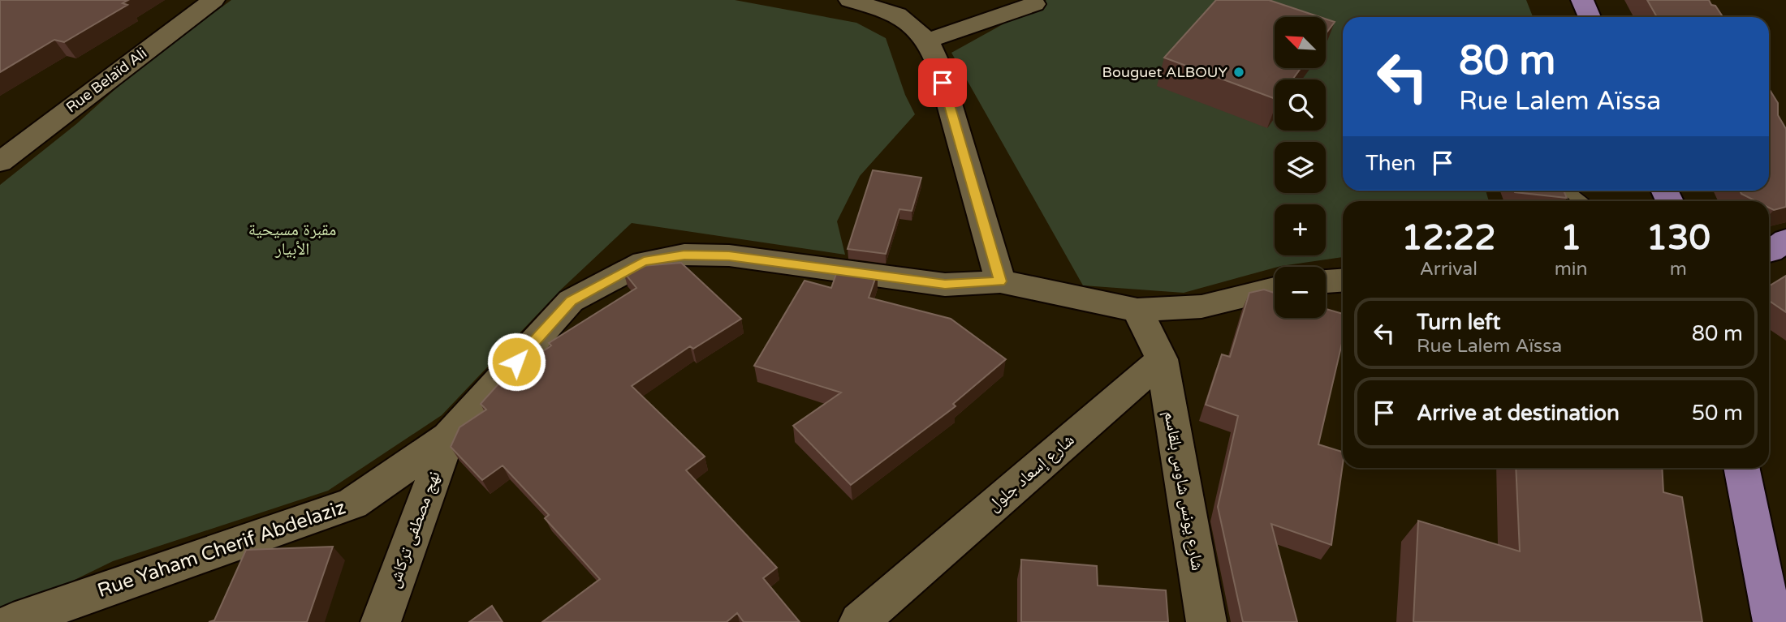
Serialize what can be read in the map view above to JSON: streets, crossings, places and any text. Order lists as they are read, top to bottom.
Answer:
{
  "streets": {
    "street": [
      "Rue Belaïd Ali",
      "شارع إسعاد جلول",
      "شارع يونس شاوس بلقاسم",
      "نهج مصطفى تركاش",
      "Rue Yaham Cherif Abdelaziz"
    ]
  },
  "crossings": [
    ["شارع إسعاد جلول", "شارع يونس شاوس بلقاسم"],
    ["نهج مصطفى تركاش", "Rue Yaham Cherif Abdelaziz"]
  ],
  "parks": ["مقبرة مسيحية الأبيار"],
  "places": ["Bouguet ALBOUY"],
  "north": "top left",
  "page": {
    "map_buttons": ["+", "−"],
    "turn": ["80 m", "Rue Lalem Aïssa"],
    "then": "Then",
    "eta": [
      "12:22",
      "Arrival",
      "1",
      "min",
      "130",
      "m"
    ],
    "list": [
      {
        "name": "Turn left",
        "note": "Rue Lalem Aïssa",
        "value": "80 m"
      },
      {
        "name": "Arrive at destination",
        "value": "50 m"
      }
    ]
  }
}
